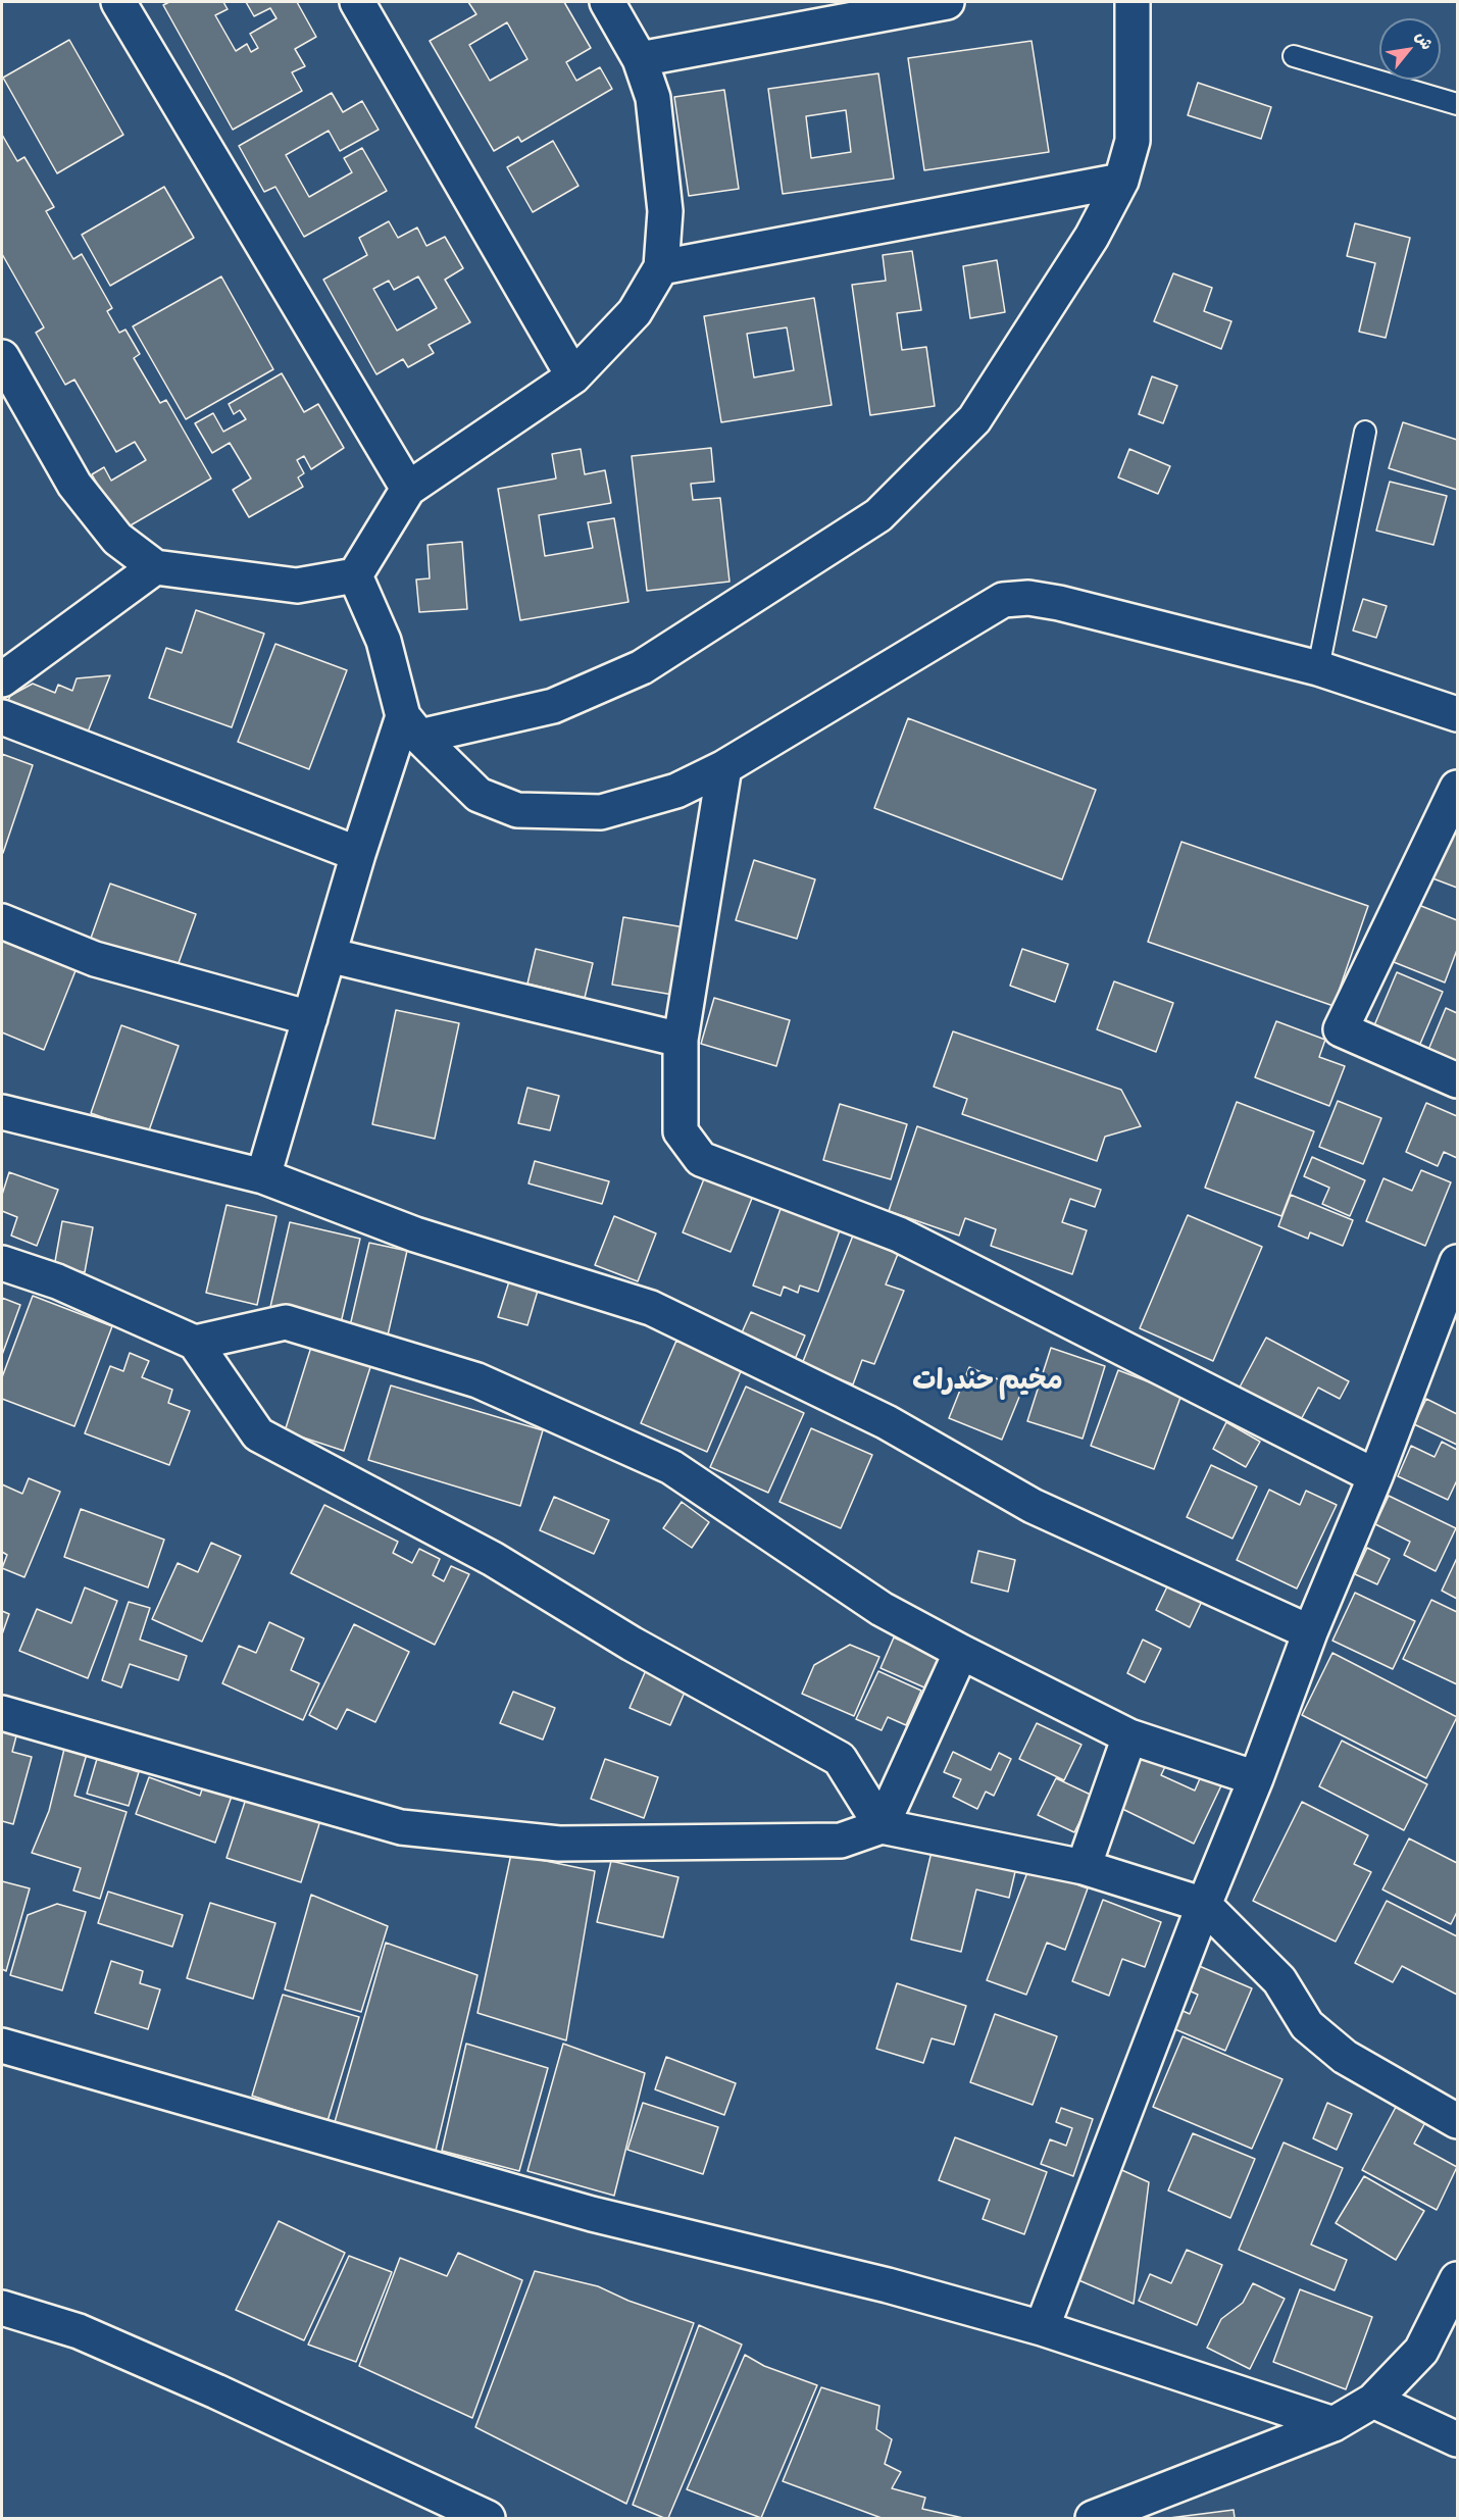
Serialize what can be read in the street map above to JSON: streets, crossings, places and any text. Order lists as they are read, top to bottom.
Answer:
{
  "districts": ["مخيم حندرات"],
  "north": "top right"
}
